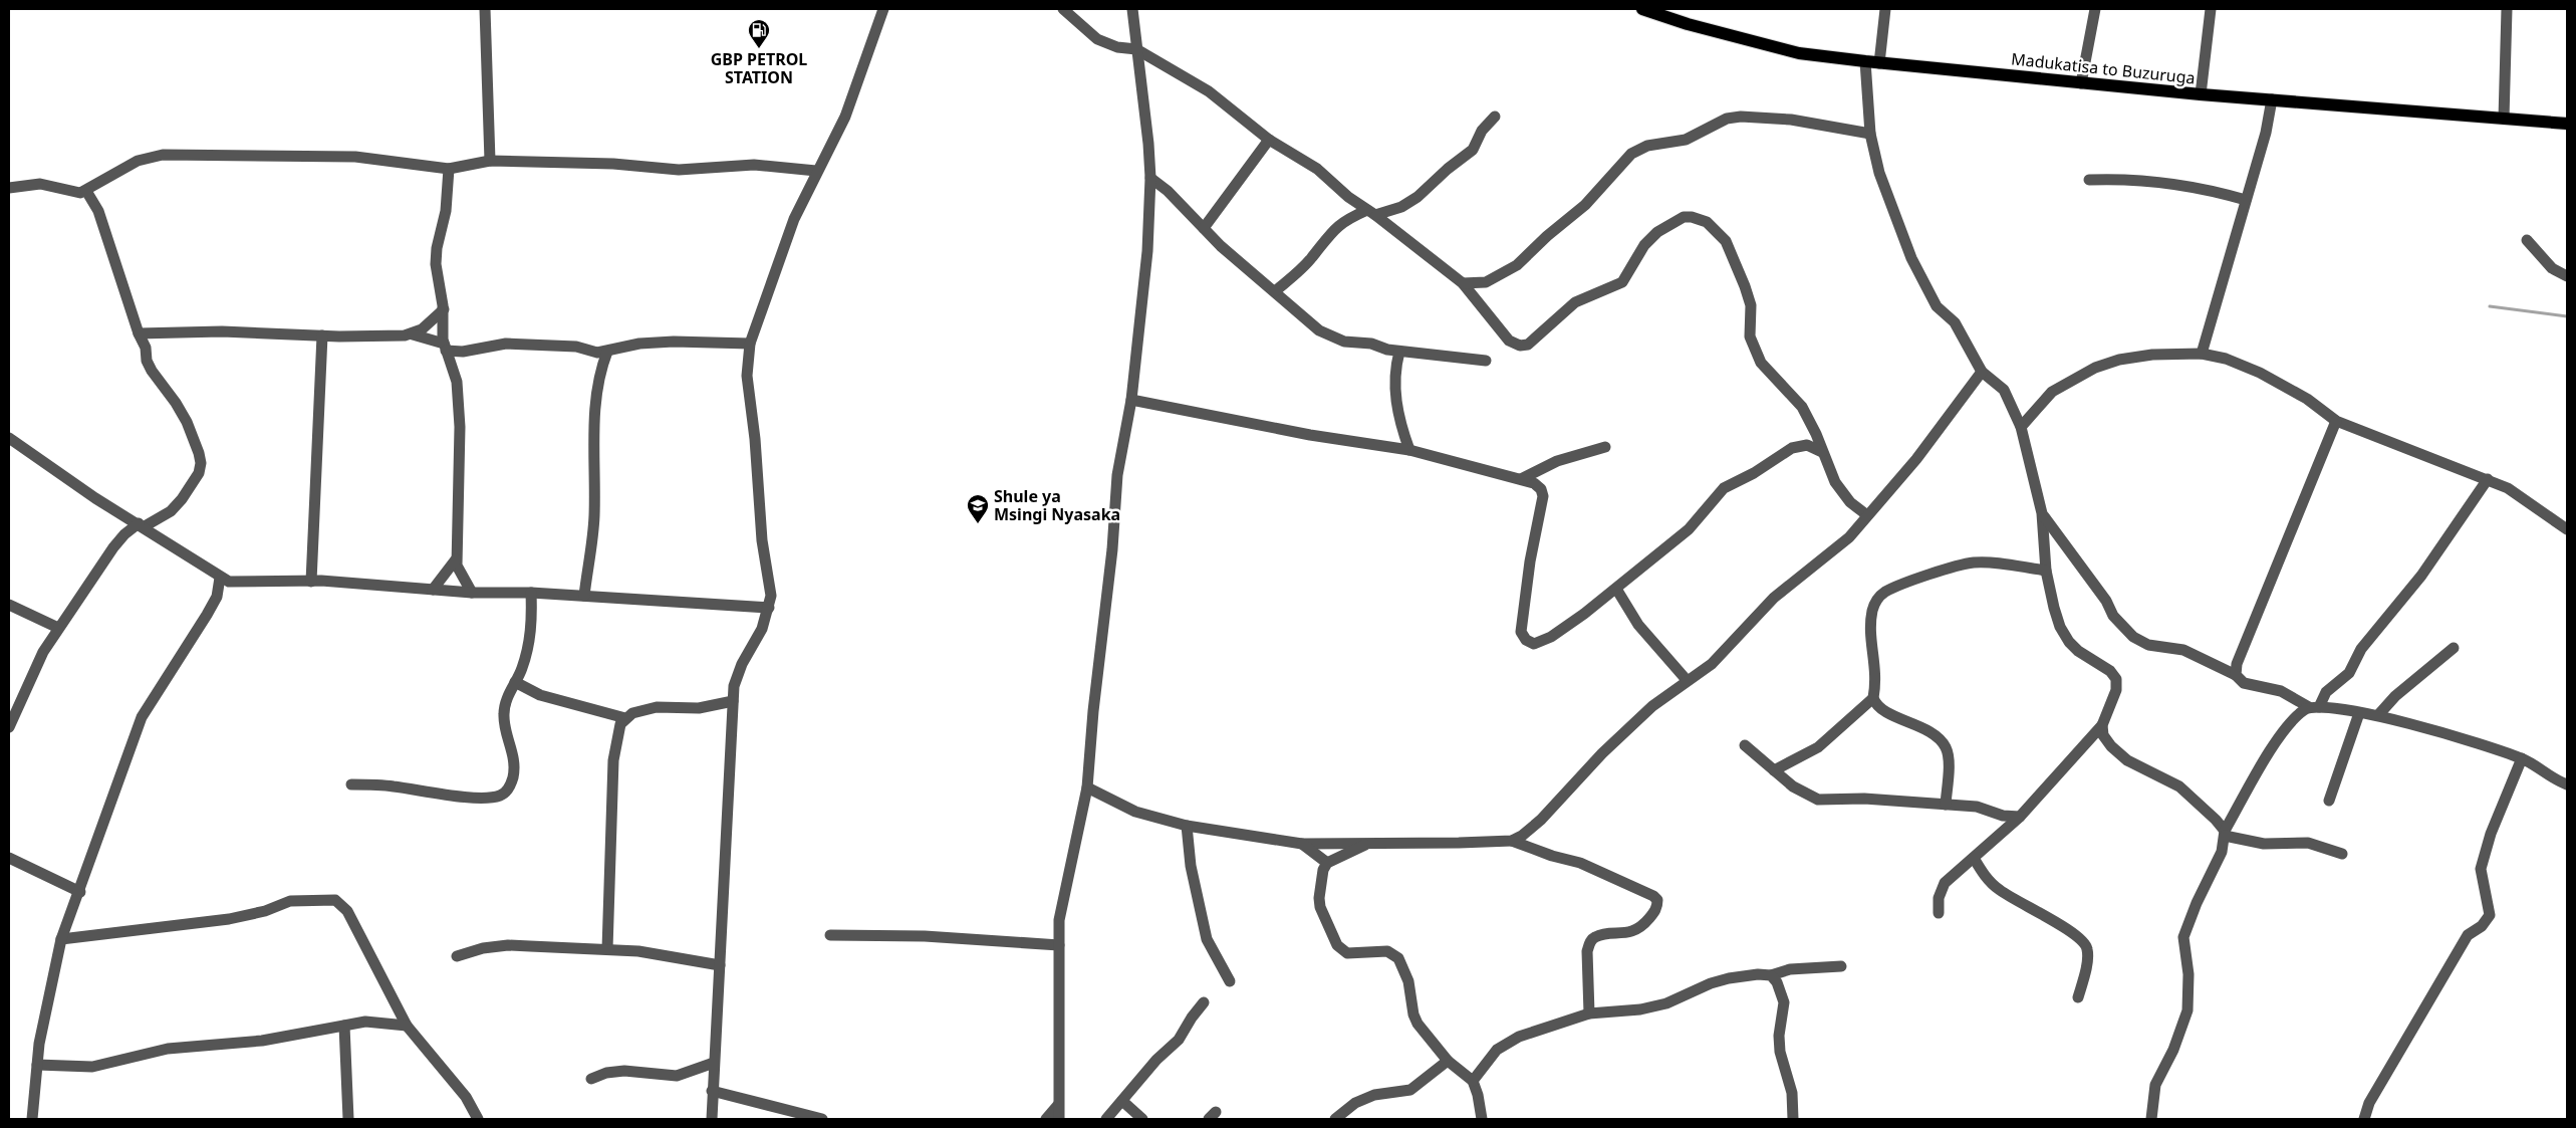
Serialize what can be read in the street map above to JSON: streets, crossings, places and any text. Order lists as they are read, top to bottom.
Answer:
{
  "streets": {
    "main road": ["Madukatisa to Buzuruga"]
  },
  "places": {
    "fuel station": ["GBP PETROL STATION"],
    "school or university": ["Shule ya Msingi Nyasaka"]
  }
}
